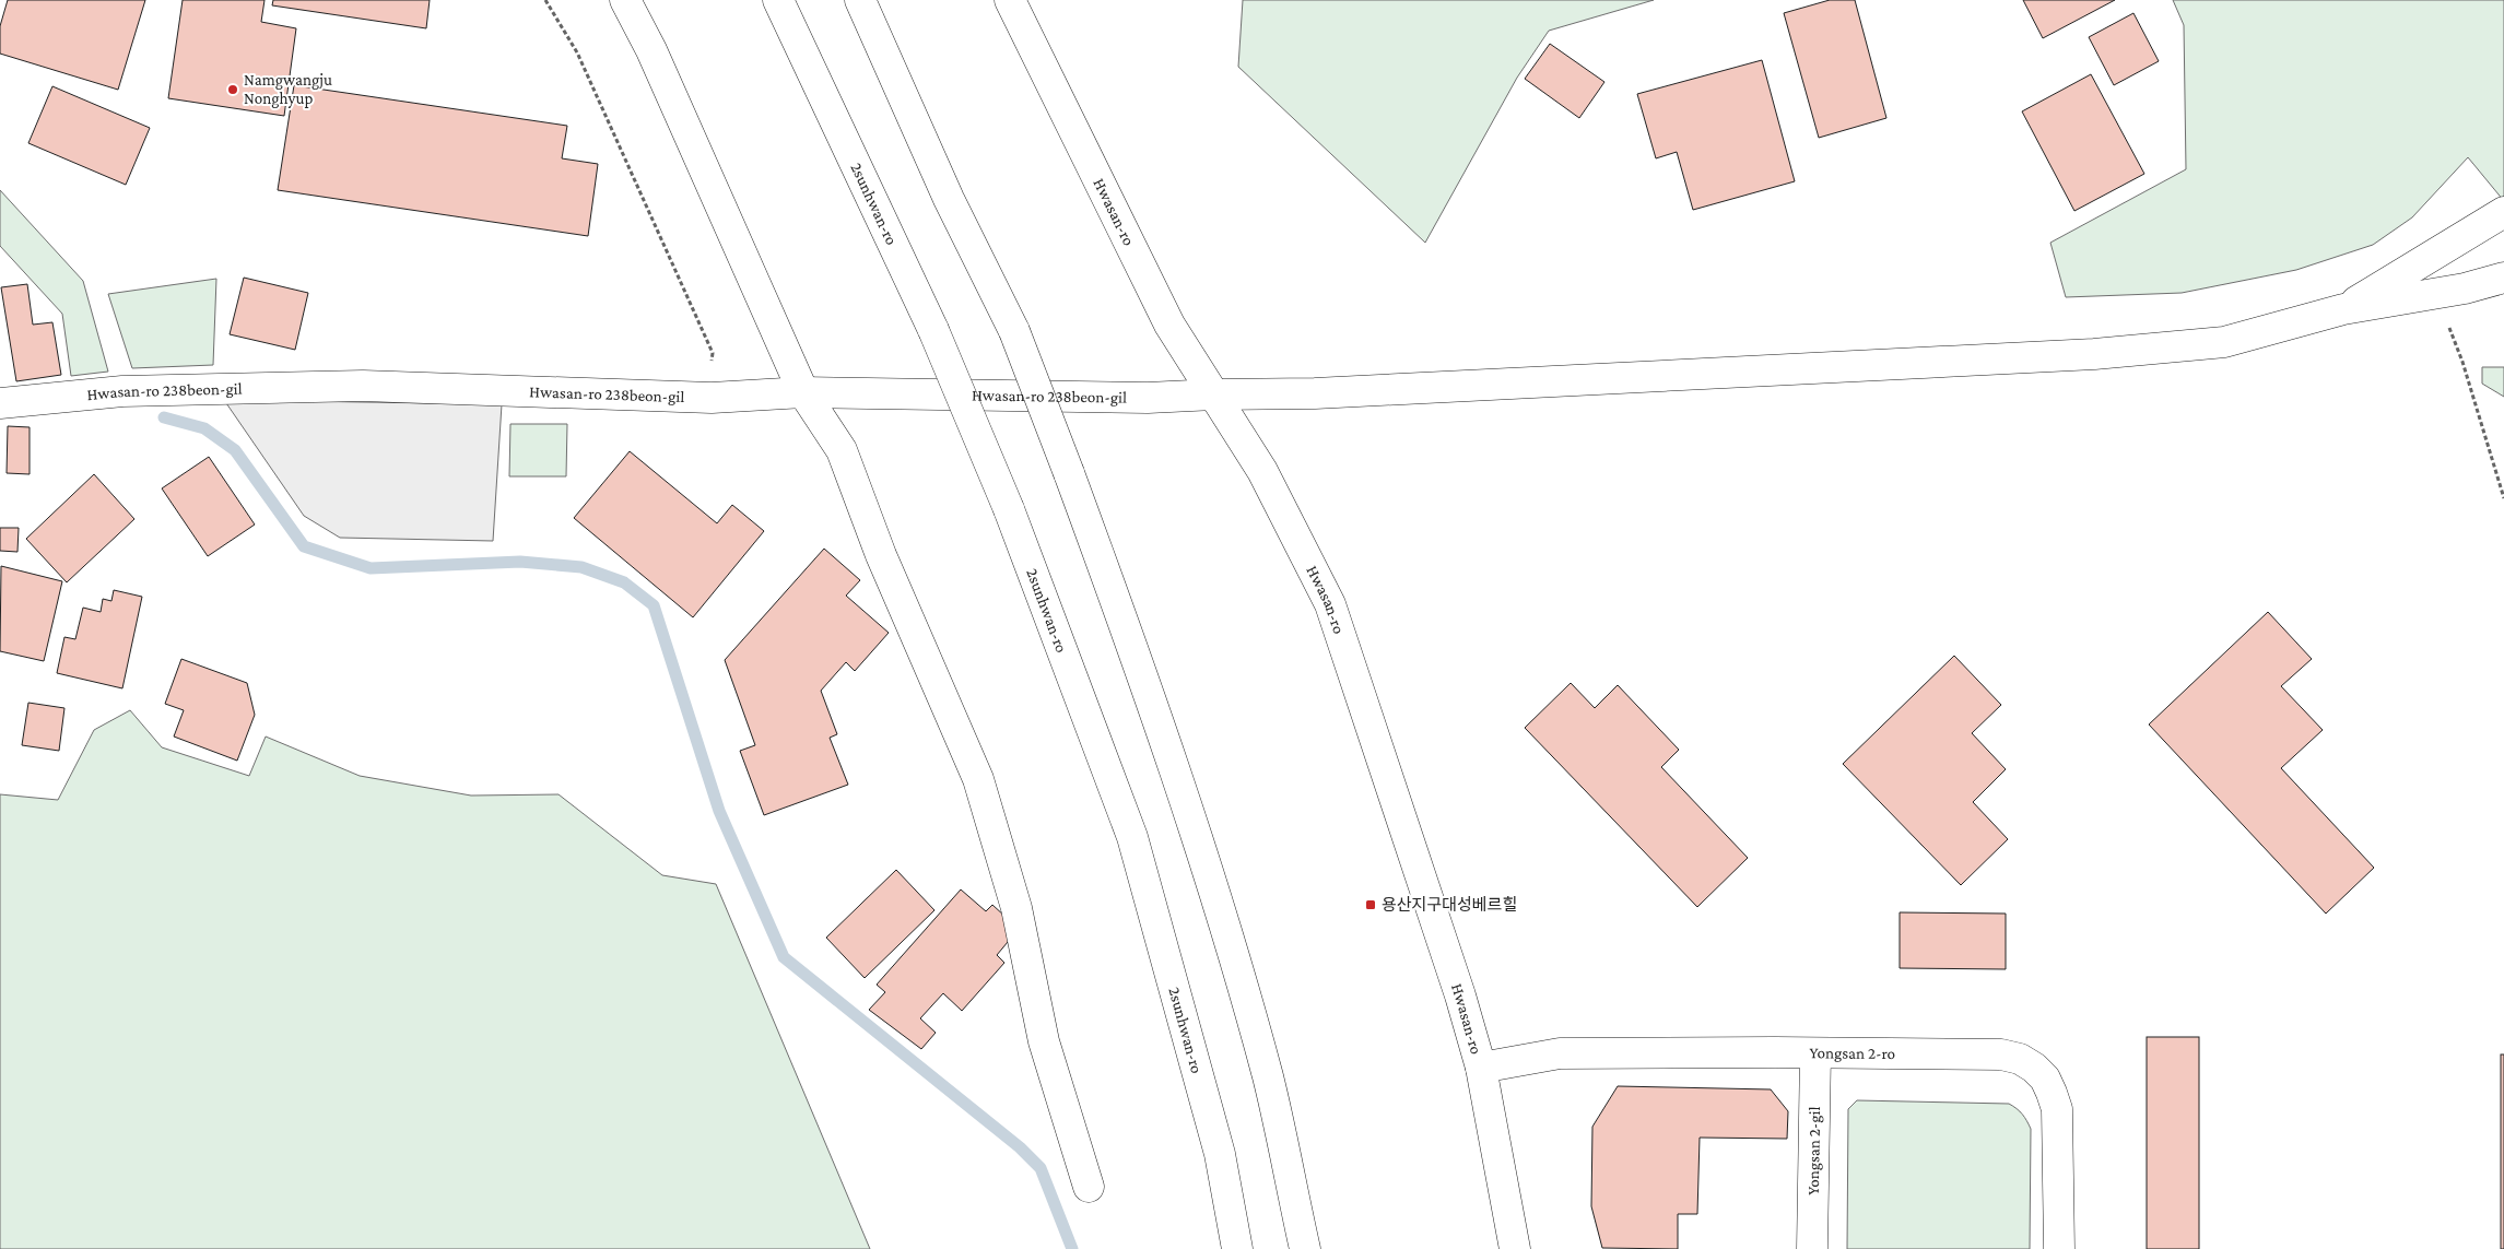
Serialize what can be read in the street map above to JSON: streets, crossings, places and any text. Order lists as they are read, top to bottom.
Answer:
{
  "streets": {
    "main road": [
      "2sunhwan-ro",
      "Hwasan-ro",
      "Hwasan-ro 238beon-gil",
      "Yongsan 2-ro",
      "Yongsan 2-gil"
    ]
  },
  "crossings": [
    ["Hwasan-ro", "Hwasan-ro 238beon-gil"],
    ["Hwasan-ro", "Yongsan 2-ro"],
    ["Yongsan 2-ro", "Yongsan 2-gil"]
  ],
  "places": {
    "other": ["Namgwangju Nonghyup"],
    "transit": ["용산지구대성베르힐"]
  }
}
